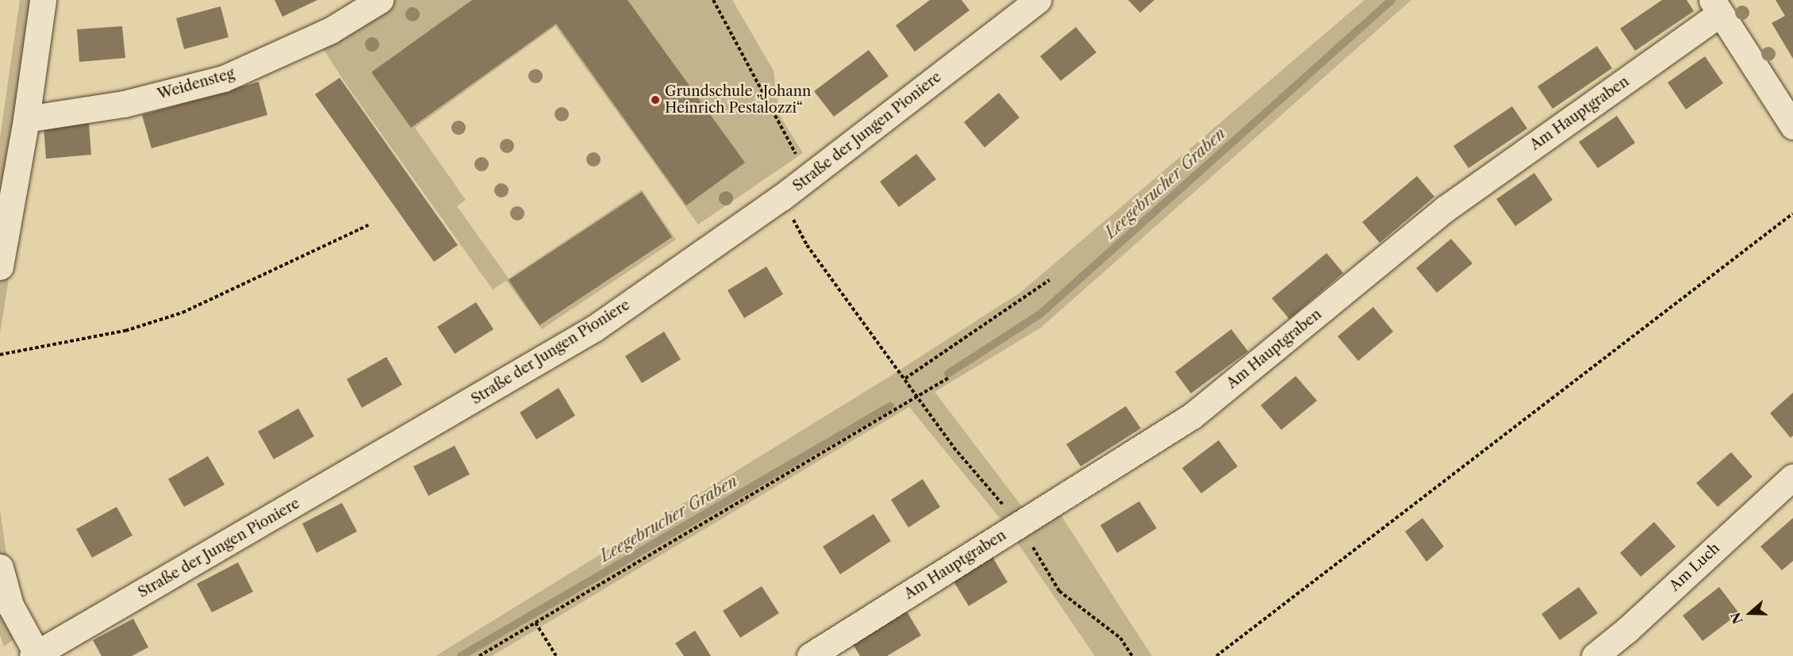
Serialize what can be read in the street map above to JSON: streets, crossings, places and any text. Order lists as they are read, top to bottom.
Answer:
{
  "streets": {
    "street": [
      "Weidensteg",
      "Am Hauptgraben",
      "Straße der Jungen Pioniere",
      "Am Luch"
    ]
  },
  "water": ["Leegebrucher Graben"],
  "places": ["Grundschule „Johann Heinrich Pestalozzi“"],
  "north": "left"
}
